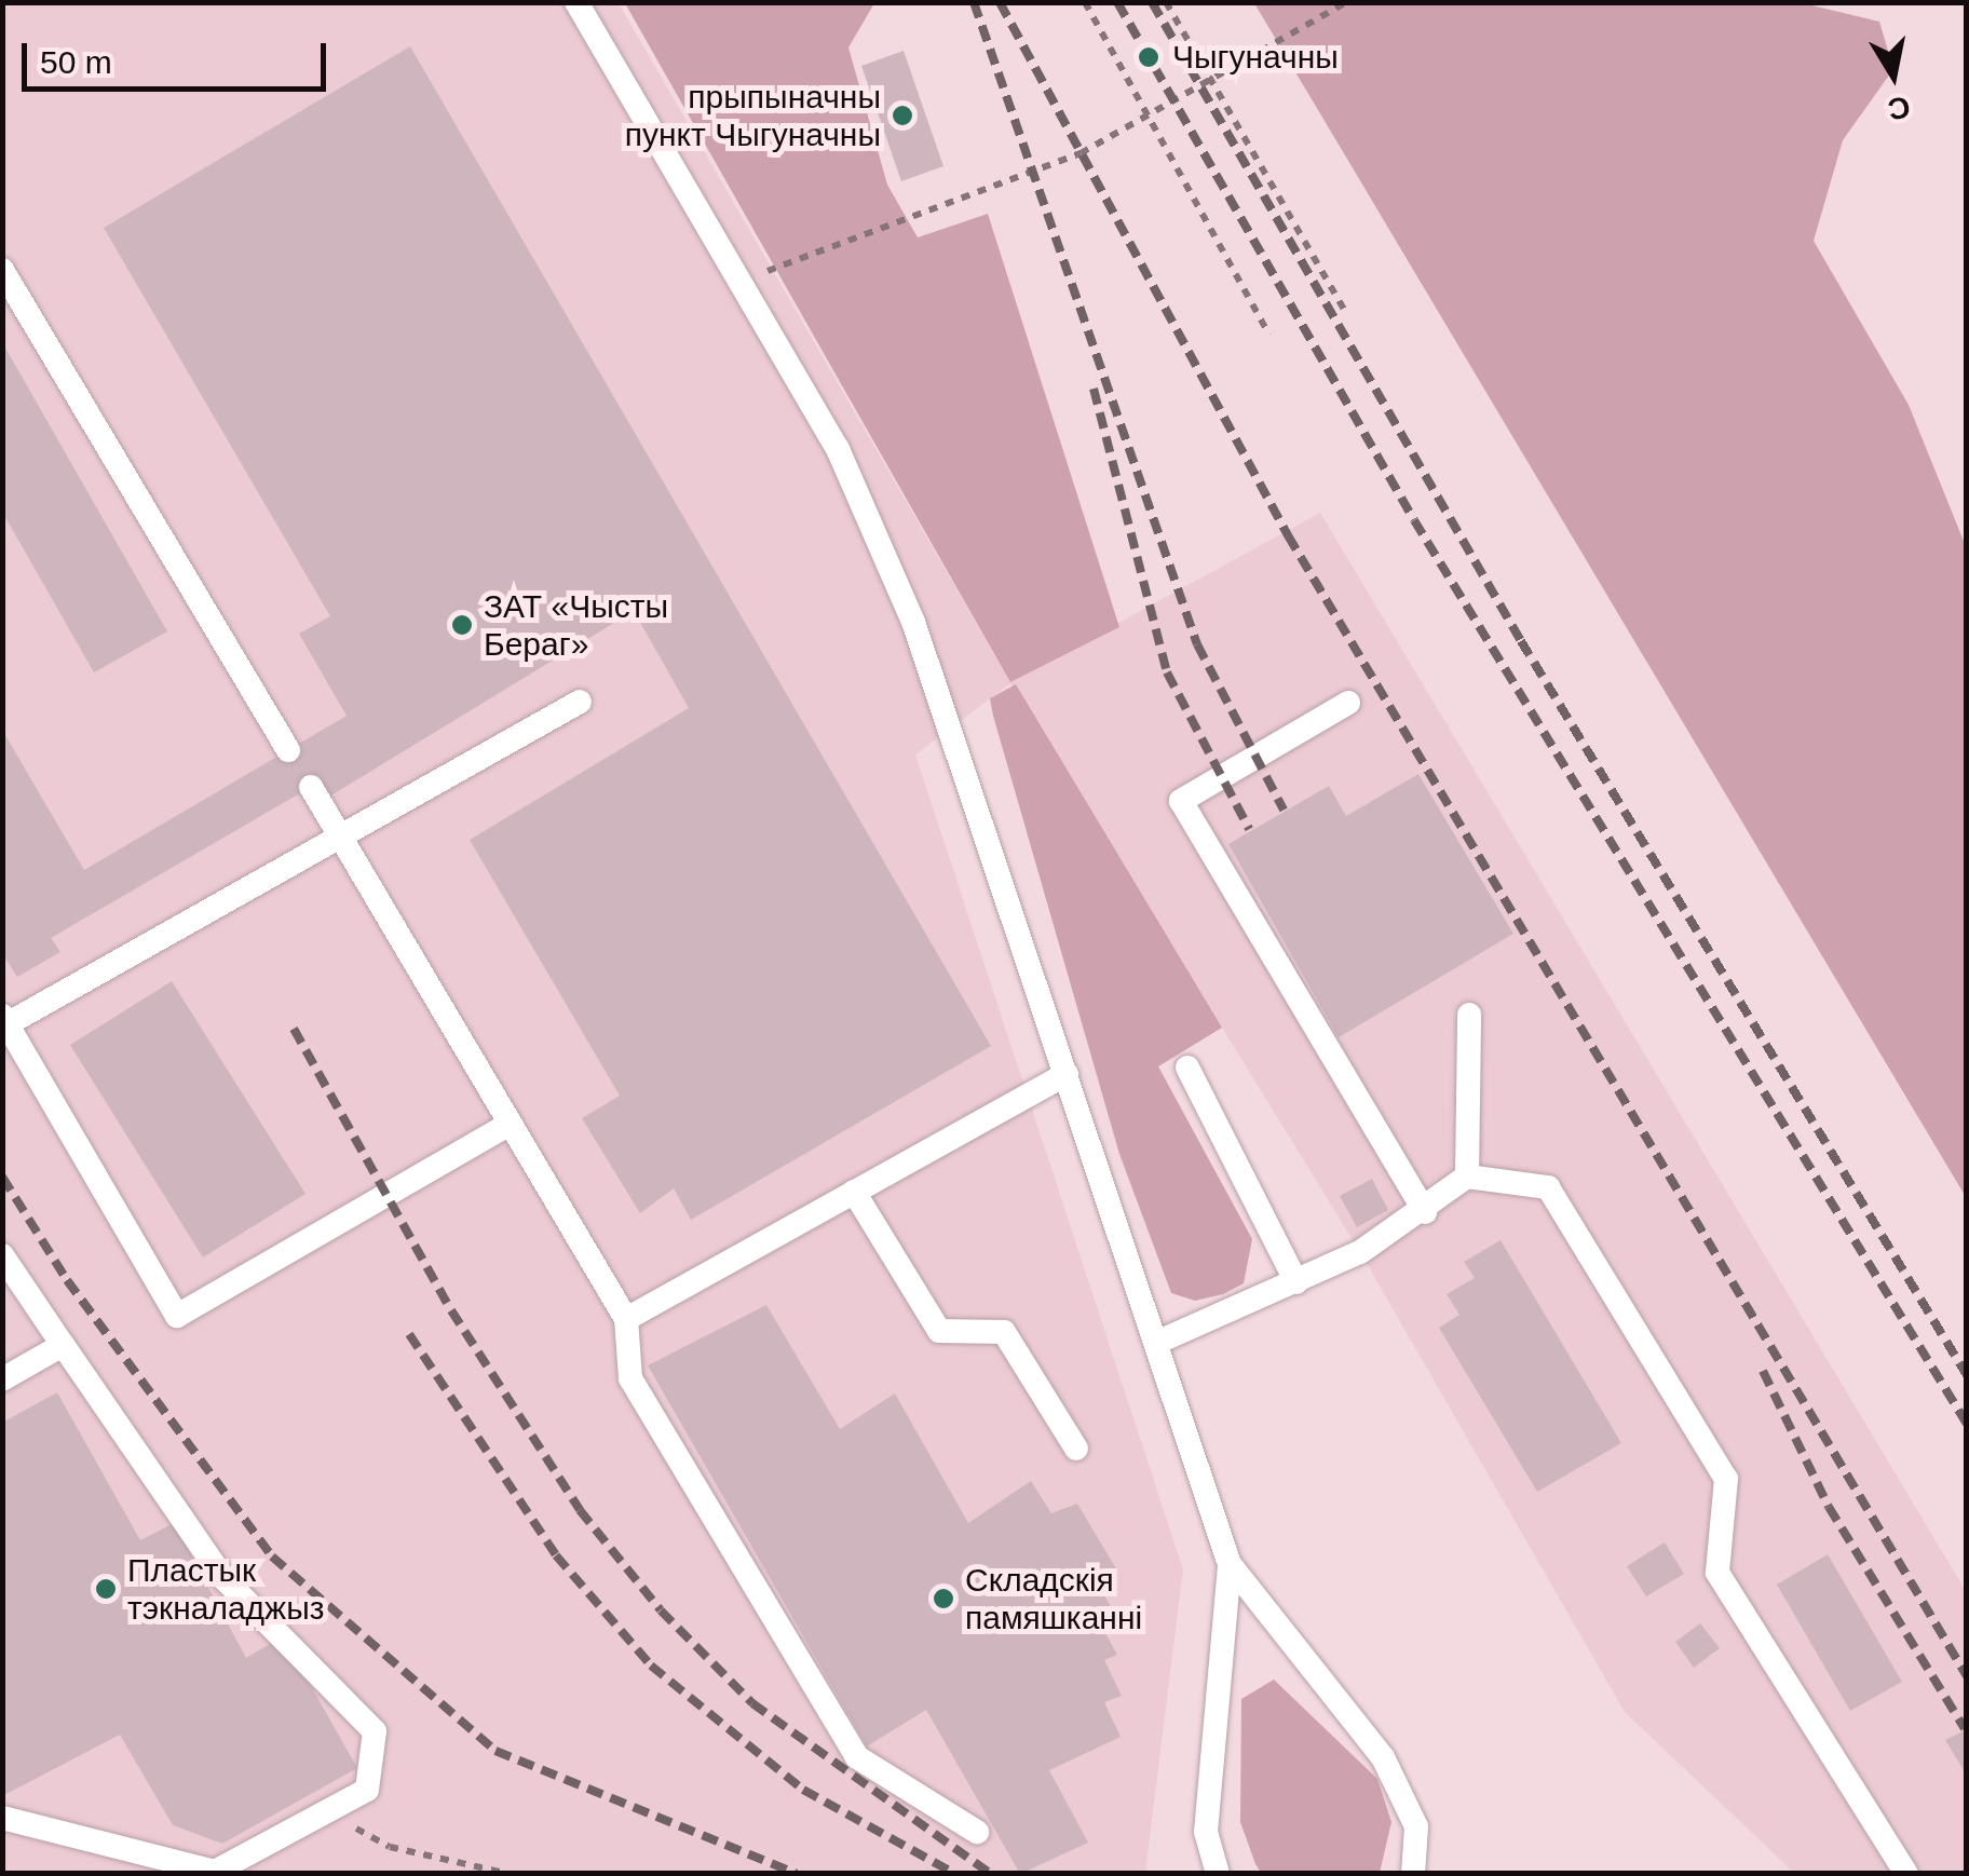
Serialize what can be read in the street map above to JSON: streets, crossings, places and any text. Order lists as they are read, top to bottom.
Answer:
{
  "places": [
    "Чыгуначны",
    "прыпыначны пункт Чыгуначны",
    "ЗАТ «Чысты Бераг»",
    "Пластык тэкналаджыз",
    "Складскія памяшканні"
  ],
  "scale_bar": "50 m",
  "north": "bottom"
}
